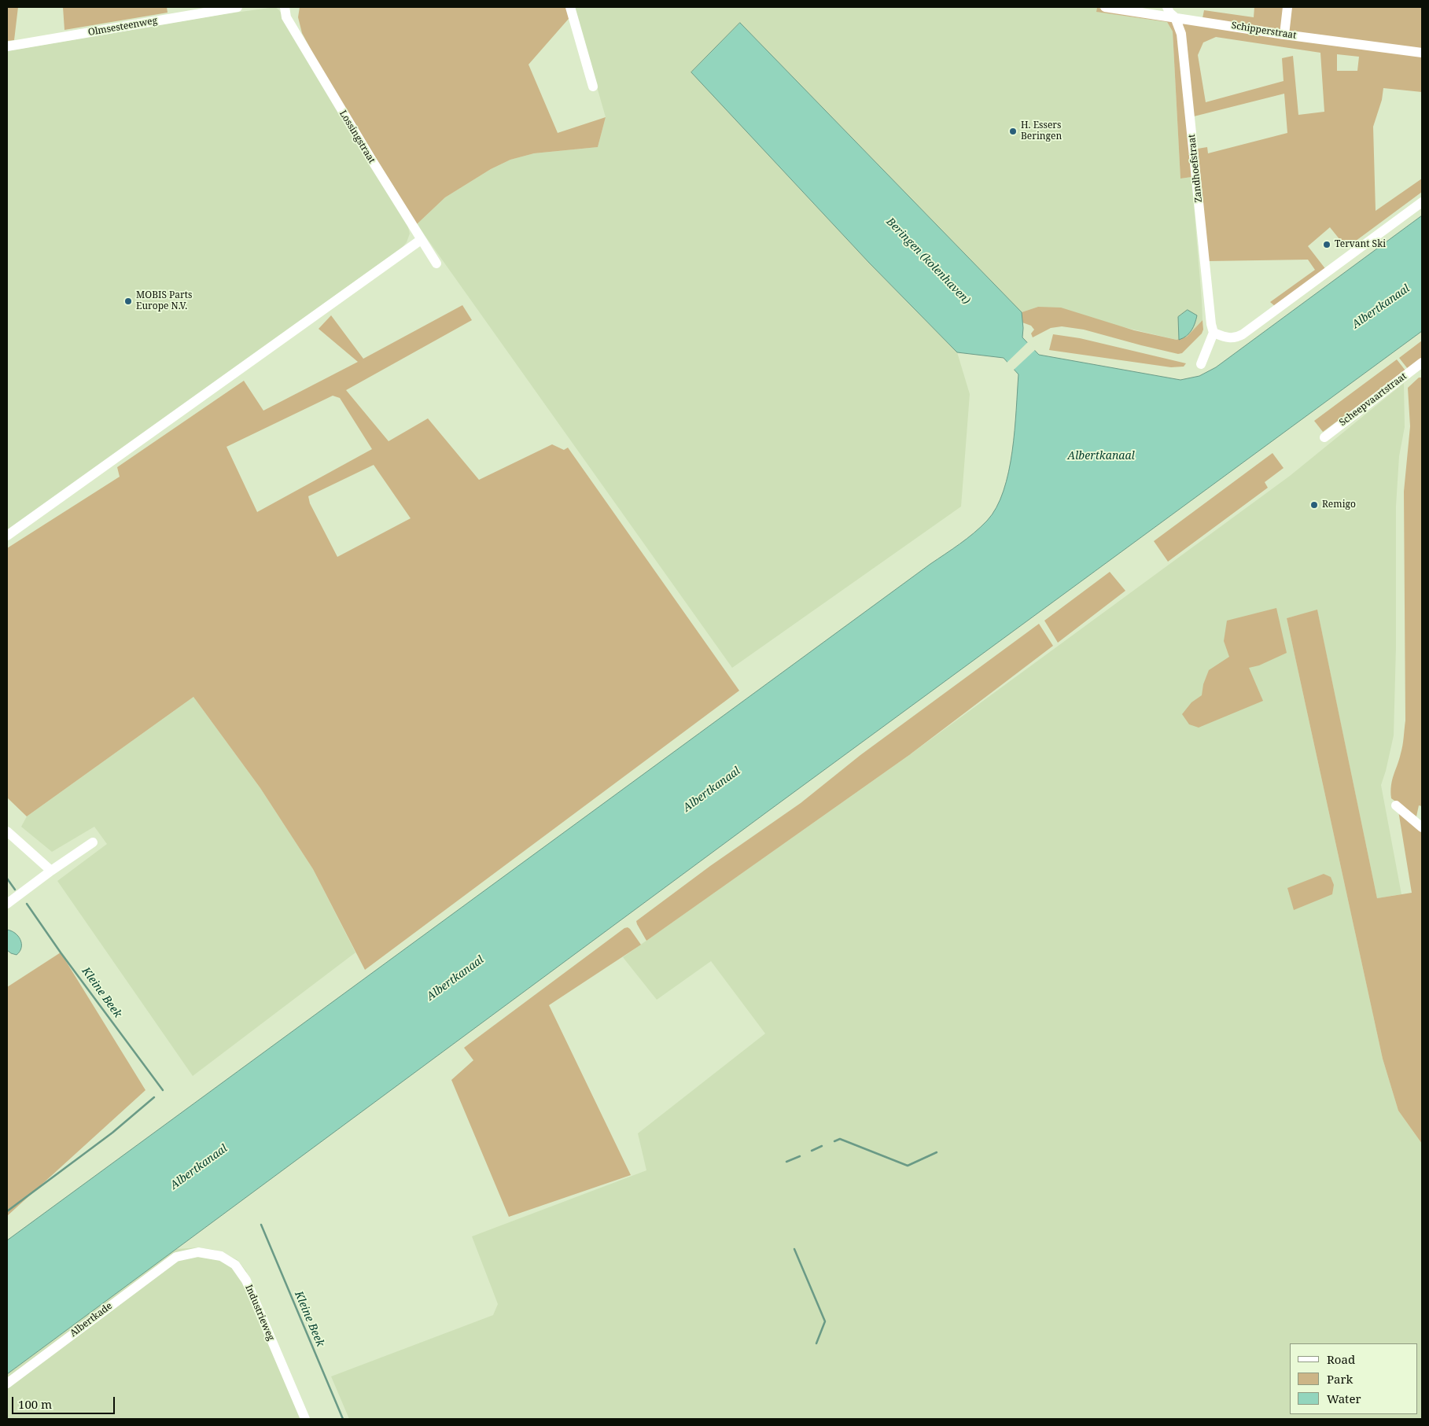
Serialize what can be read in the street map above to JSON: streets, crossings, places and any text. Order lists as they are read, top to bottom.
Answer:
{
  "streets": {
    "street": [
      "Olmsesteenweg",
      "Schipperstraat",
      "Lossingstraat",
      "Zandhoefstraat",
      "Scheepvaartstraat",
      "Industrieweg",
      "Albertkade"
    ]
  },
  "crossings": [
    ["Schipperstraat", "Zandhoefstraat"],
    ["Industrieweg", "Albertkade"]
  ],
  "water": ["Beringen (kolenhaven)", "Albertkanaal", "Kleine Beek"],
  "places": [
    "H. Essers Beringen",
    "Tervant Ski",
    "MOBIS Parts Europe N.V.",
    "Remigo"
  ],
  "legend": ["Road", "Park", "Water"],
  "scale_bar": "100 m"
}
